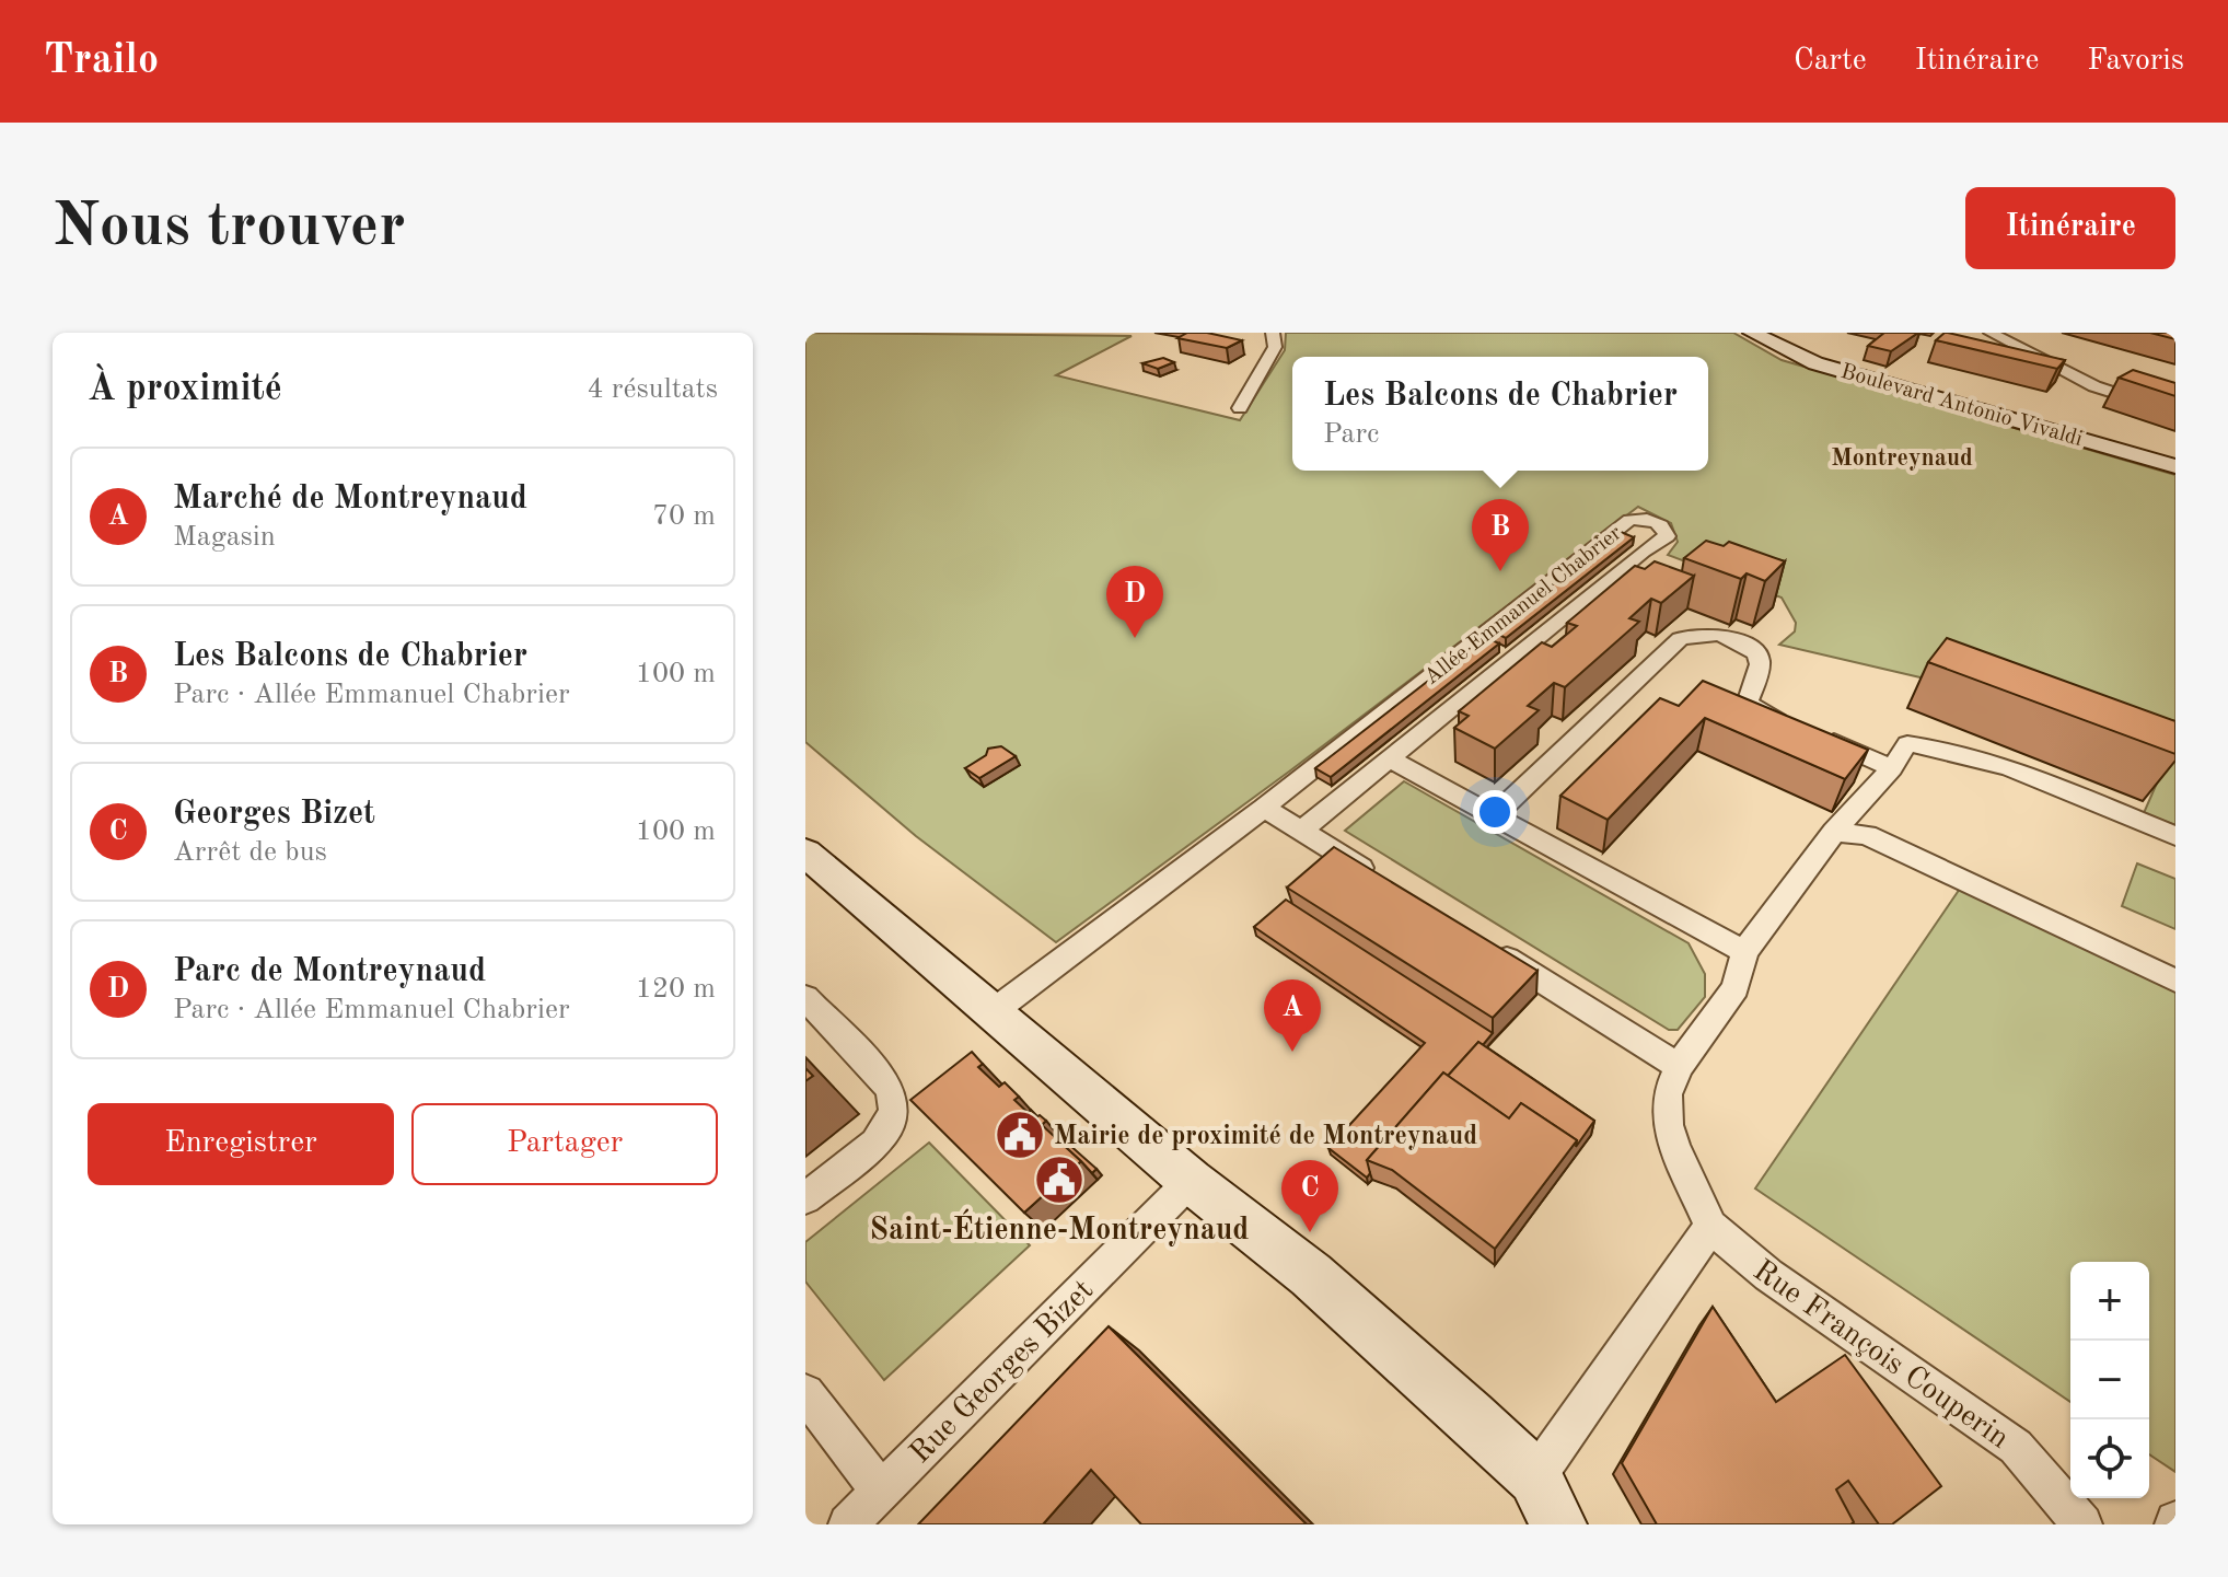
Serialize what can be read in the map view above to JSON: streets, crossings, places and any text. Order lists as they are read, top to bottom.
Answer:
{
  "streets": {
    "street": [
      "Boulevard Antonio Vivaldi",
      "Allée Emmanuel Chabrier",
      "Rue François Couperin",
      "Rue Georges Bizet"
    ]
  },
  "districts": ["Montreynaud"],
  "places": {
    "public building": ["Mairie de proximité de Montreynaud", "Saint-Étienne-Montreynaud"]
  },
  "page": {
    "header": "Trailo",
    "nav": ["Carte", "Itinéraire", "Favoris"],
    "buttons": [
      "Itinéraire",
      ["Enregistrer", "Partager"]
    ],
    "title": "Nous trouver",
    "heading": ["À proximité", "4 résultats"],
    "popup": ["Les Balcons de Chabrier", "Parc"],
    "list": [
      {
        "mark": "A",
        "name": "Marché de Montreynaud",
        "note": "Magasin",
        "value": "70 m"
      },
      {
        "mark": "B",
        "name": "Les Balcons de Chabrier",
        "note": "Parc · Allée Emmanuel Chabrier",
        "value": "100 m"
      },
      {
        "mark": "C",
        "name": "Georges Bizet",
        "note": "Arrêt de bus",
        "value": "100 m"
      },
      {
        "mark": "D",
        "name": "Parc de Montreynaud",
        "note": "Parc · Allée Emmanuel Chabrier",
        "value": "120 m"
      }
    ],
    "pins": [
      "B",
      "D",
      "A",
      "C"
    ],
    "map_buttons": ["+", "−"]
  }
}
